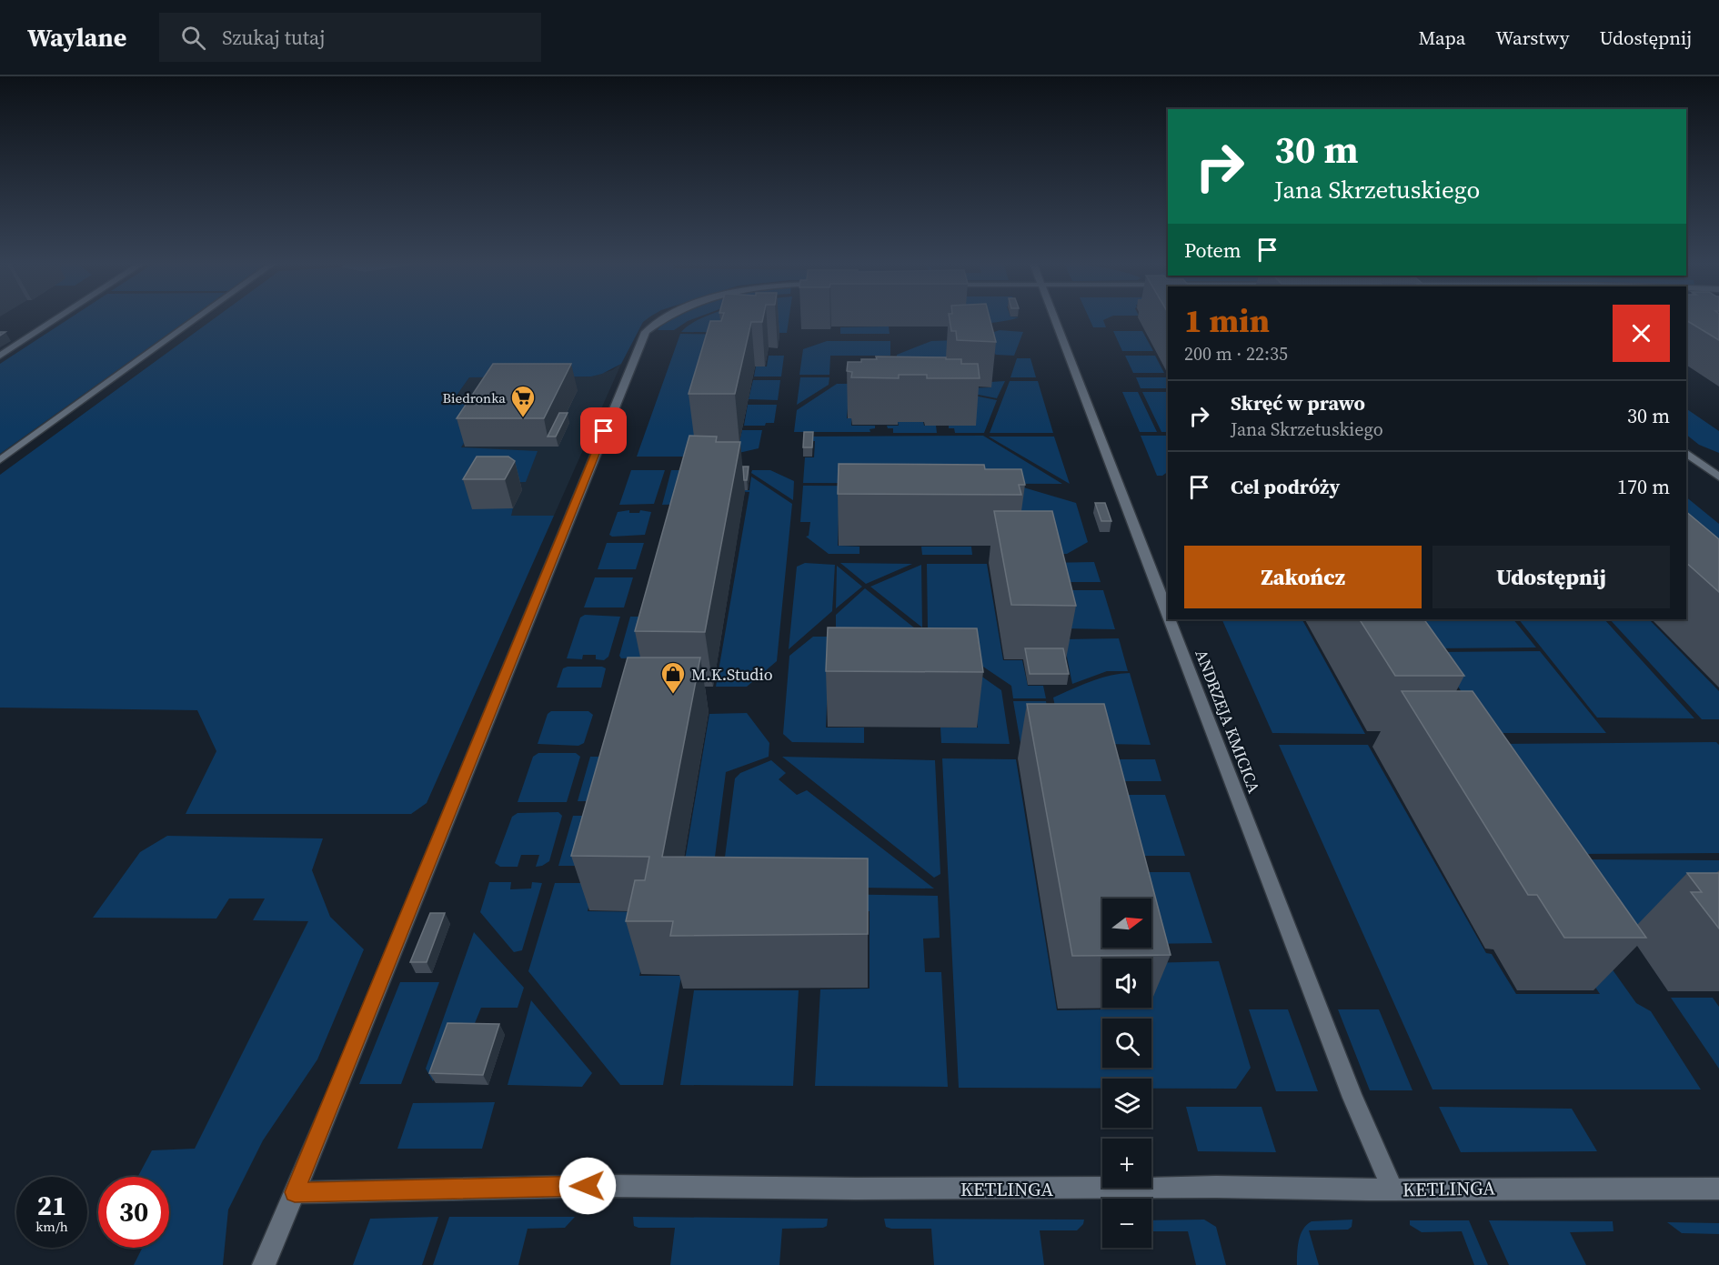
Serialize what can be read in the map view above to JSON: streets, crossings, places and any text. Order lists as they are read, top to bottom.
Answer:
{
  "streets": {
    "street": ["ANDRZEJA KMICICA", "KETLINGA"]
  },
  "crossings": [
    ["ANDRZEJA KMICICA", "KETLINGA"]
  ],
  "places": {
    "supermarket": ["Biedronka"],
    "shop": ["M.K.Studio"]
  },
  "north": "right",
  "page": {
    "header": "Waylane",
    "search": "Szukaj tutaj",
    "nav": ["Mapa", "Warstwy", "Udostępnij"],
    "turn": ["30 m", "Jana Skrzetuskiego"],
    "then": "Potem",
    "heading": ["1 min", "200 m · 22:35"],
    "list": [
      {
        "name": "Skręć w prawo",
        "note": "Jana Skrzetuskiego",
        "value": "30 m"
      },
      {
        "name": "Cel podróży",
        "value": "170 m"
      }
    ],
    "buttons": ["Zakończ", "Udostępnij"],
    "map_buttons": ["+", "−"],
    "speed": "21 km/h",
    "limit": "30"
  }
}
